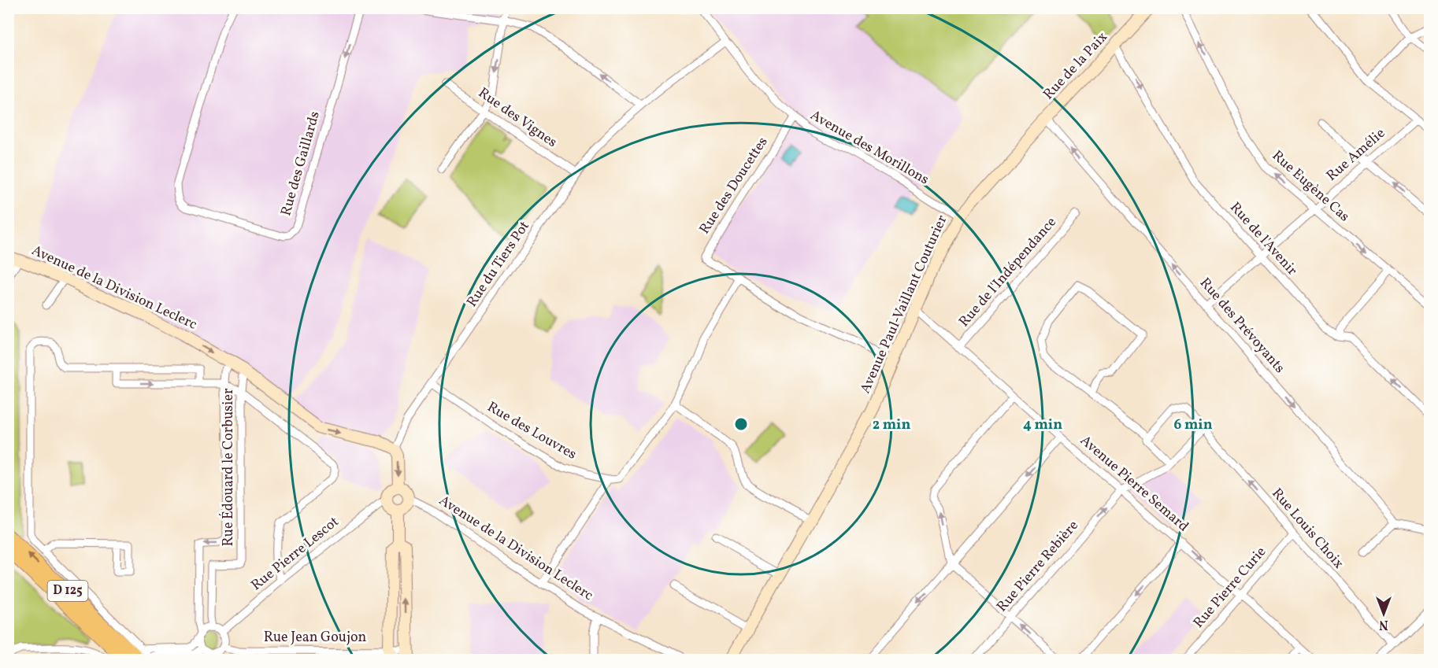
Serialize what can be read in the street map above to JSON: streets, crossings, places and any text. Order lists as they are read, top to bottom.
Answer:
{
  "streets": {
    "main road": ["D 125"],
    "street": [
      "Rue de la Paix",
      "Rue des Vignes",
      "Avenue des Morillons",
      "Rue Amélie",
      "Rue des Gaillards",
      "Rue des Doucettes",
      "Rue Eugène Cas",
      "Rue de l'Avenir",
      "Rue du Tiers Pot",
      "Rue de l'Indépendance",
      "Avenue de la Division Leclerc",
      "Avenue Paul-Vaillant Couturier",
      "Rue des Prévoyants",
      "Rue des Louvres",
      "Rue Édouard le Corbusier",
      "Avenue Pierre Semard",
      "Rue Louis Choix",
      "Rue Pierre Lescot",
      "Rue Pierre Rebière",
      "Rue Pierre Curie",
      "Rue Jean Goujon"
    ]
  },
  "crossings": [
    ["Rue de la Paix", "Rue de l'Avenir"],
    ["Rue de la Paix", "Avenue Paul-Vaillant Couturier"],
    ["Rue de la Paix", "Rue des Prévoyants"],
    ["Rue des Vignes", "Rue du Tiers Pot"],
    ["Avenue des Morillons", "Rue des Doucettes"],
    ["Avenue des Morillons", "Rue du Tiers Pot"],
    ["Avenue des Morillons", "Avenue Paul-Vaillant Couturier"],
    ["Rue Amélie", "Rue Eugène Cas"],
    ["Rue Amélie", "Rue de l'Avenir"],
    ["Rue Amélie", "Rue des Prévoyants"],
    ["Rue du Tiers Pot", "Avenue de la Division Leclerc"],
    ["Rue du Tiers Pot", "Rue des Louvres"],
    ["Rue de l'Indépendance", "Avenue Pierre Semard"],
    ["Avenue de la Division Leclerc", "Rue Édouard le Corbusier"],
    ["Avenue de la Division Leclerc", "Rue Pierre Lescot"],
    ["Avenue Paul-Vaillant Couturier", "Avenue Pierre Semard"],
    ["Rue Édouard le Corbusier", "Rue Pierre Lescot"],
    ["Rue Édouard le Corbusier", "Rue Jean Goujon"],
    ["Avenue Pierre Semard", "Rue Pierre Rebière"],
    ["Avenue Pierre Semard", "Rue Pierre Curie"],
    ["Rue Louis Choix", "Rue Pierre Curie"],
    ["Rue Pierre Lescot", "Rue Jean Goujon"]
  ],
  "one_way": ["Avenue de la Division Leclerc", "Rue Louis Choix", "Rue Pierre Rebière"],
  "north": "bottom",
  "rings": ["2 min", "4 min", "6 min"]
}
